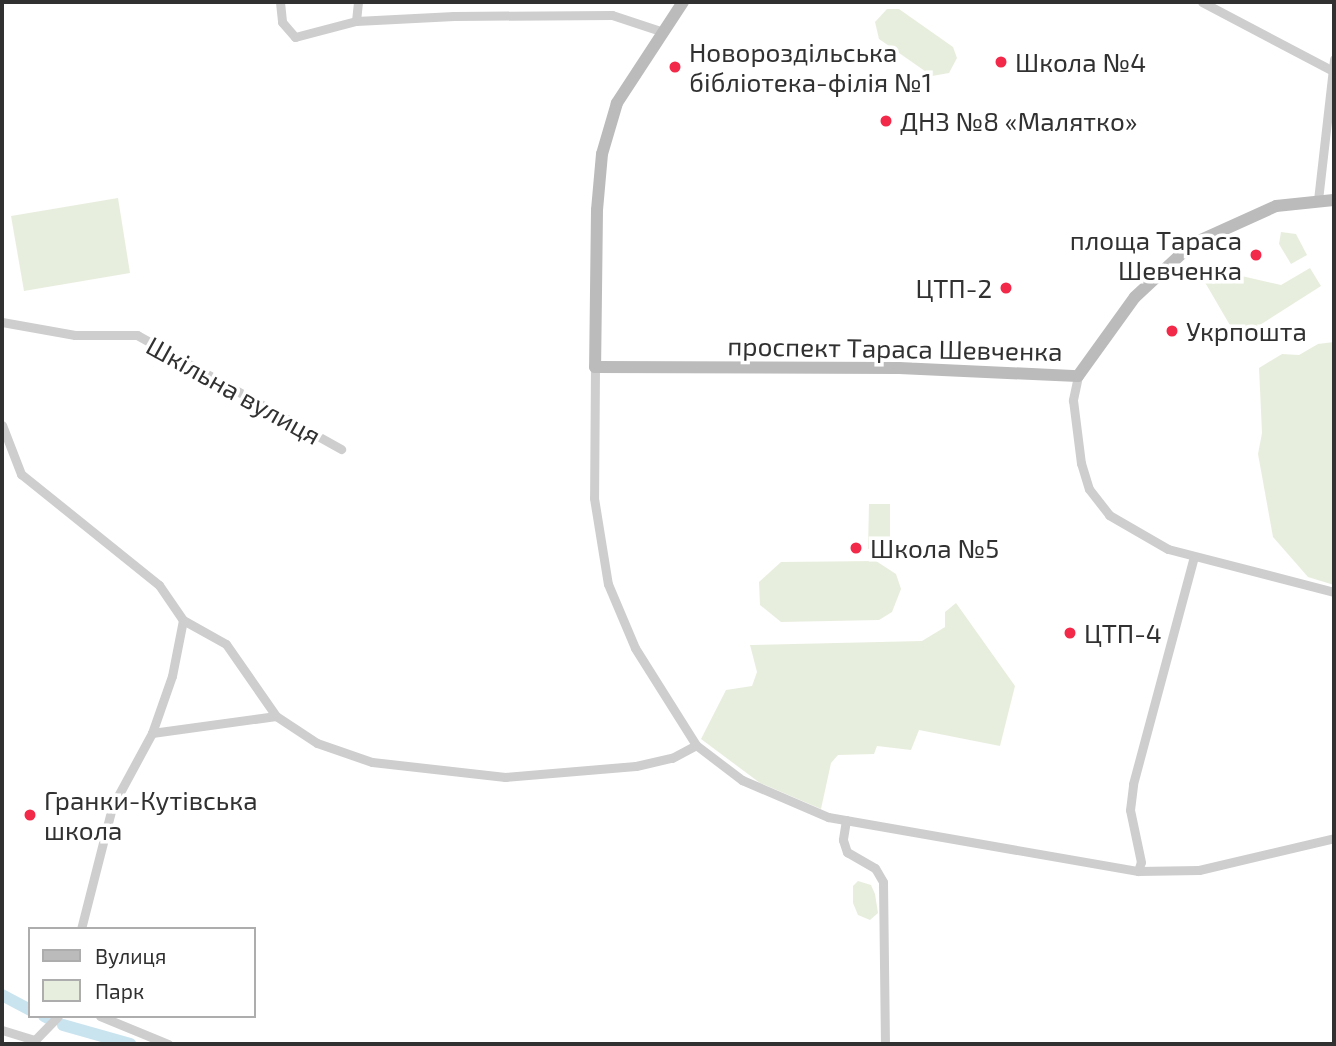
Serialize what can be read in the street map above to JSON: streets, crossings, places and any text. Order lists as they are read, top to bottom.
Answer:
{
  "streets": {
    "street": ["проспект Тараса Шевченка", "Шкільна вулиця"]
  },
  "places": [
    "Школа №4",
    "Новороздільська бібліотека-філія №1",
    "ДНЗ №8 «Малятко»",
    "площа Тараса Шевченка",
    "ЦТП-2",
    "Укрпошта",
    "Школа №5",
    "ЦТП-4",
    "Гранки-Кутівська школа"
  ],
  "legend": ["Вулиця", "Парк"]
}
